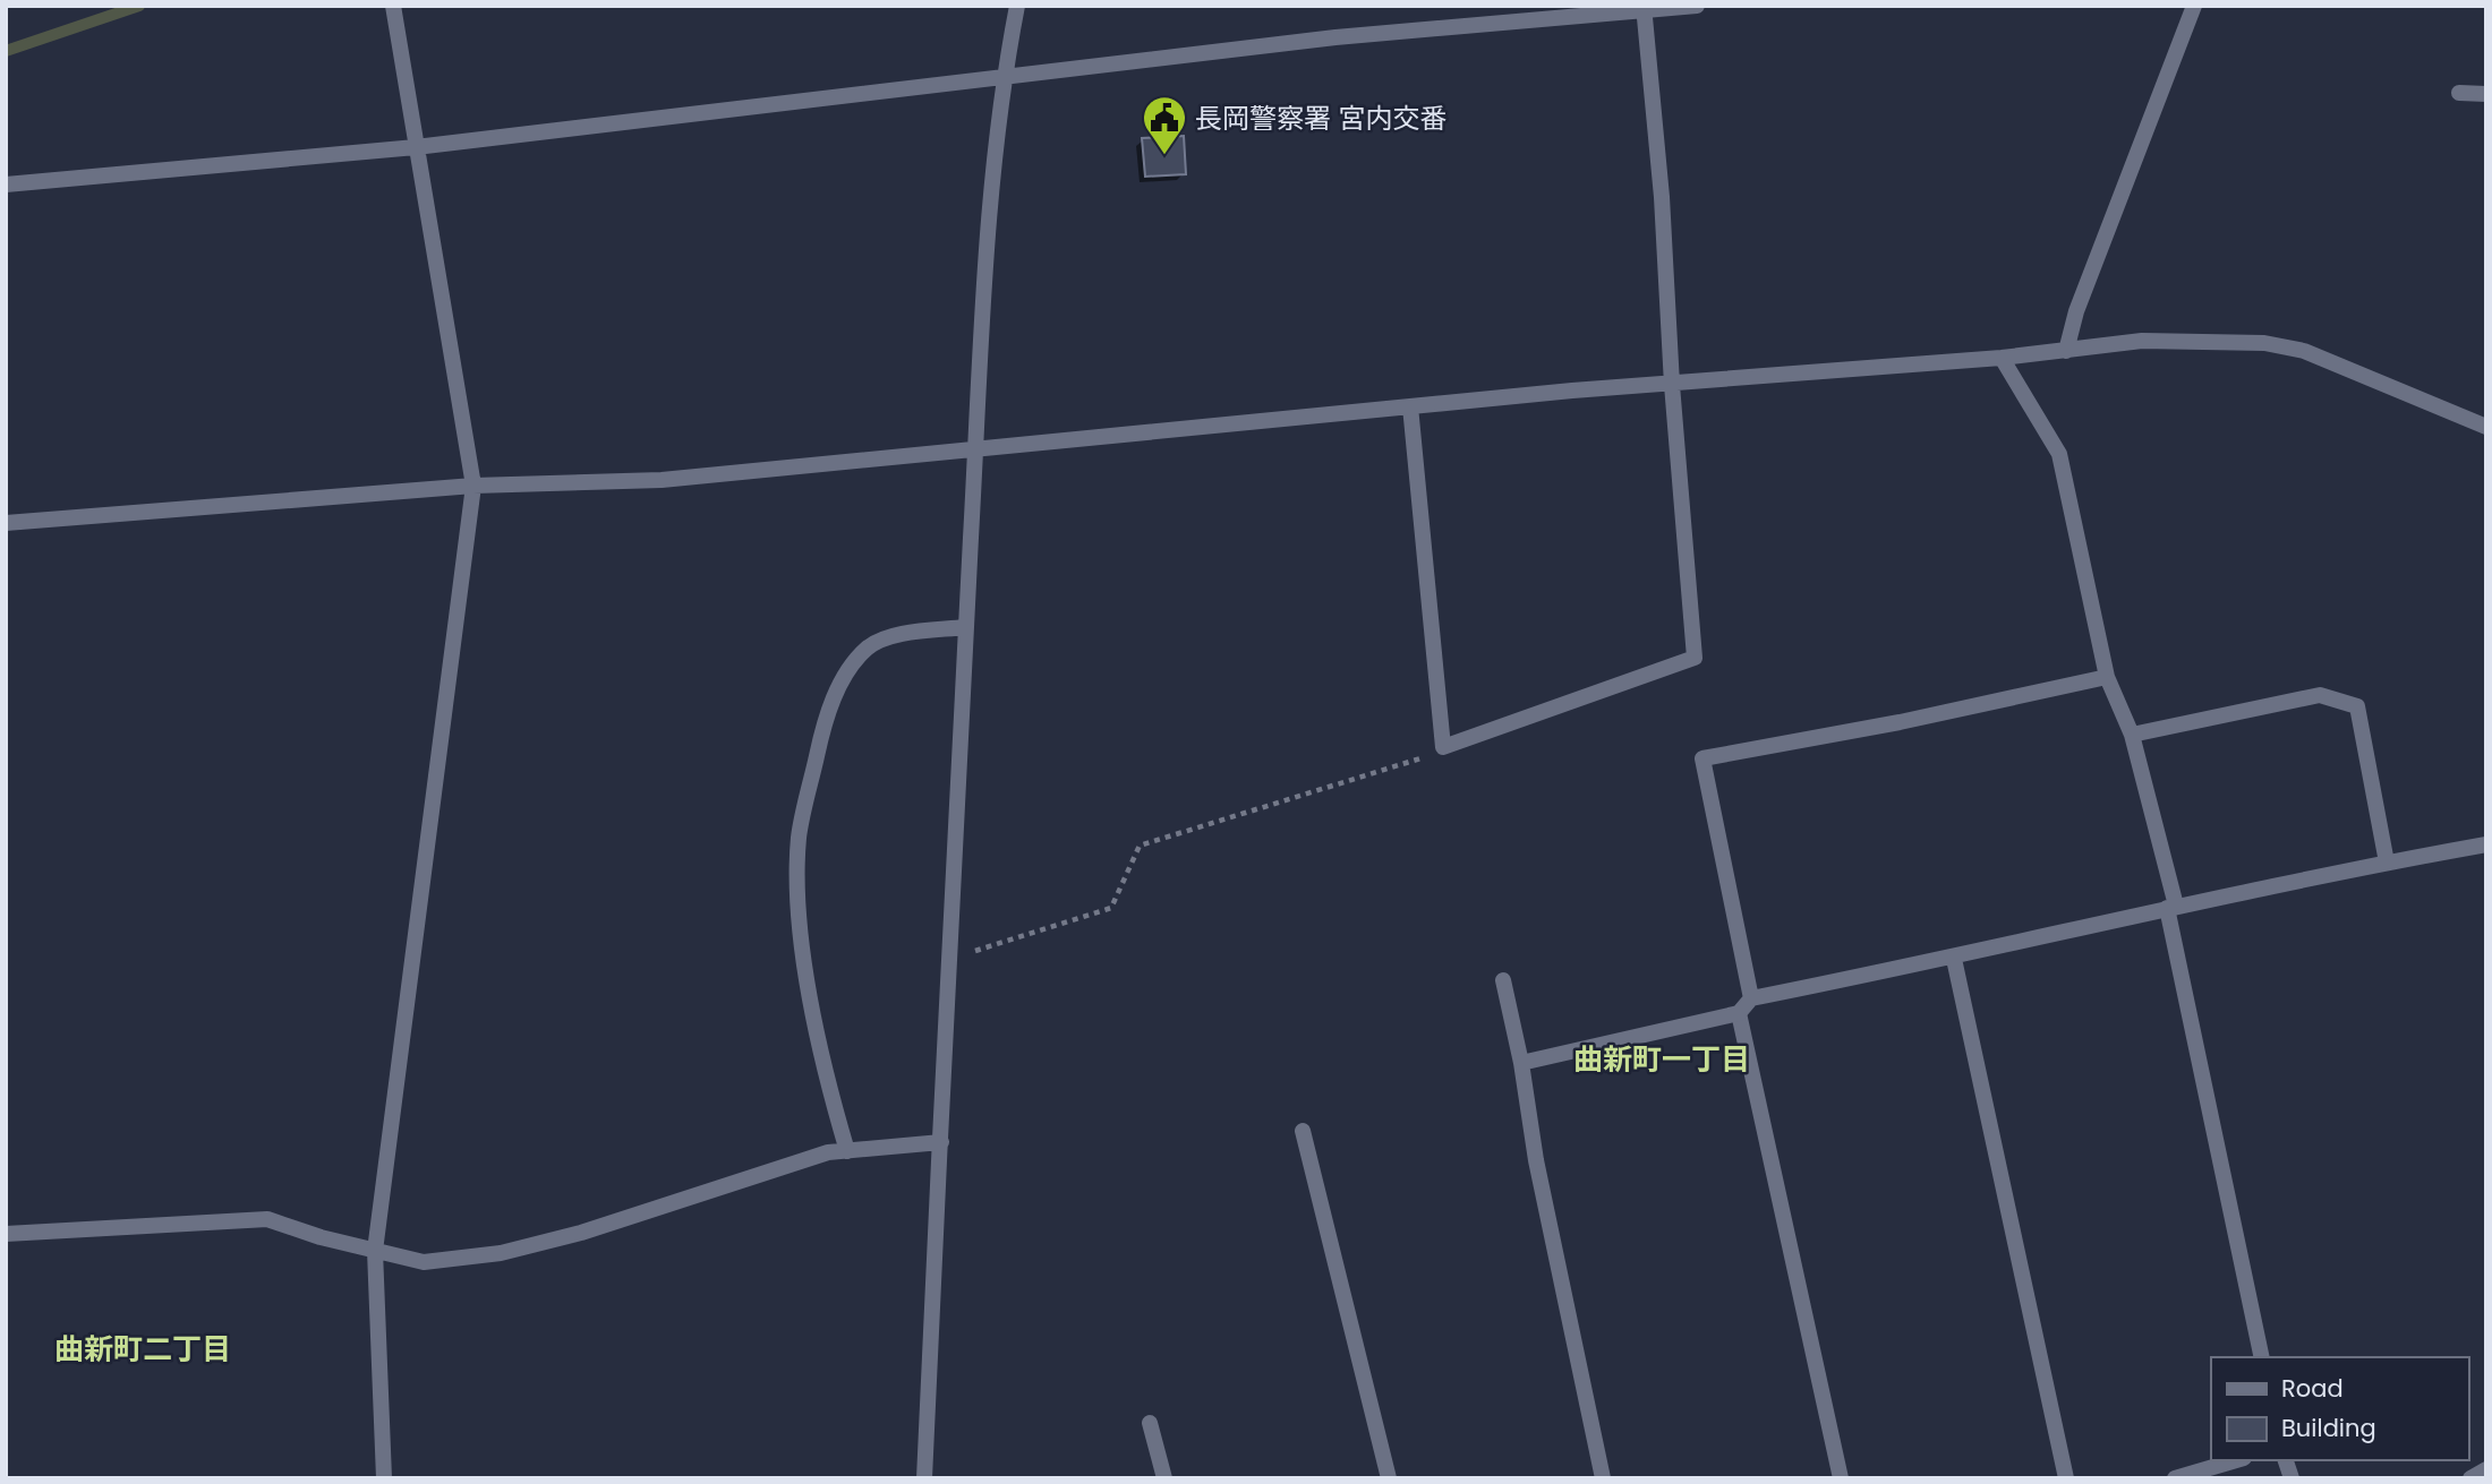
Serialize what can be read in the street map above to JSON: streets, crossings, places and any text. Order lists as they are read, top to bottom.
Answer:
{
  "districts": ["曲新町一丁目", "曲新町二丁目"],
  "places": {
    "public building": ["長岡警察署 宮内交番"]
  },
  "legend": ["Road", "Building"]
}
